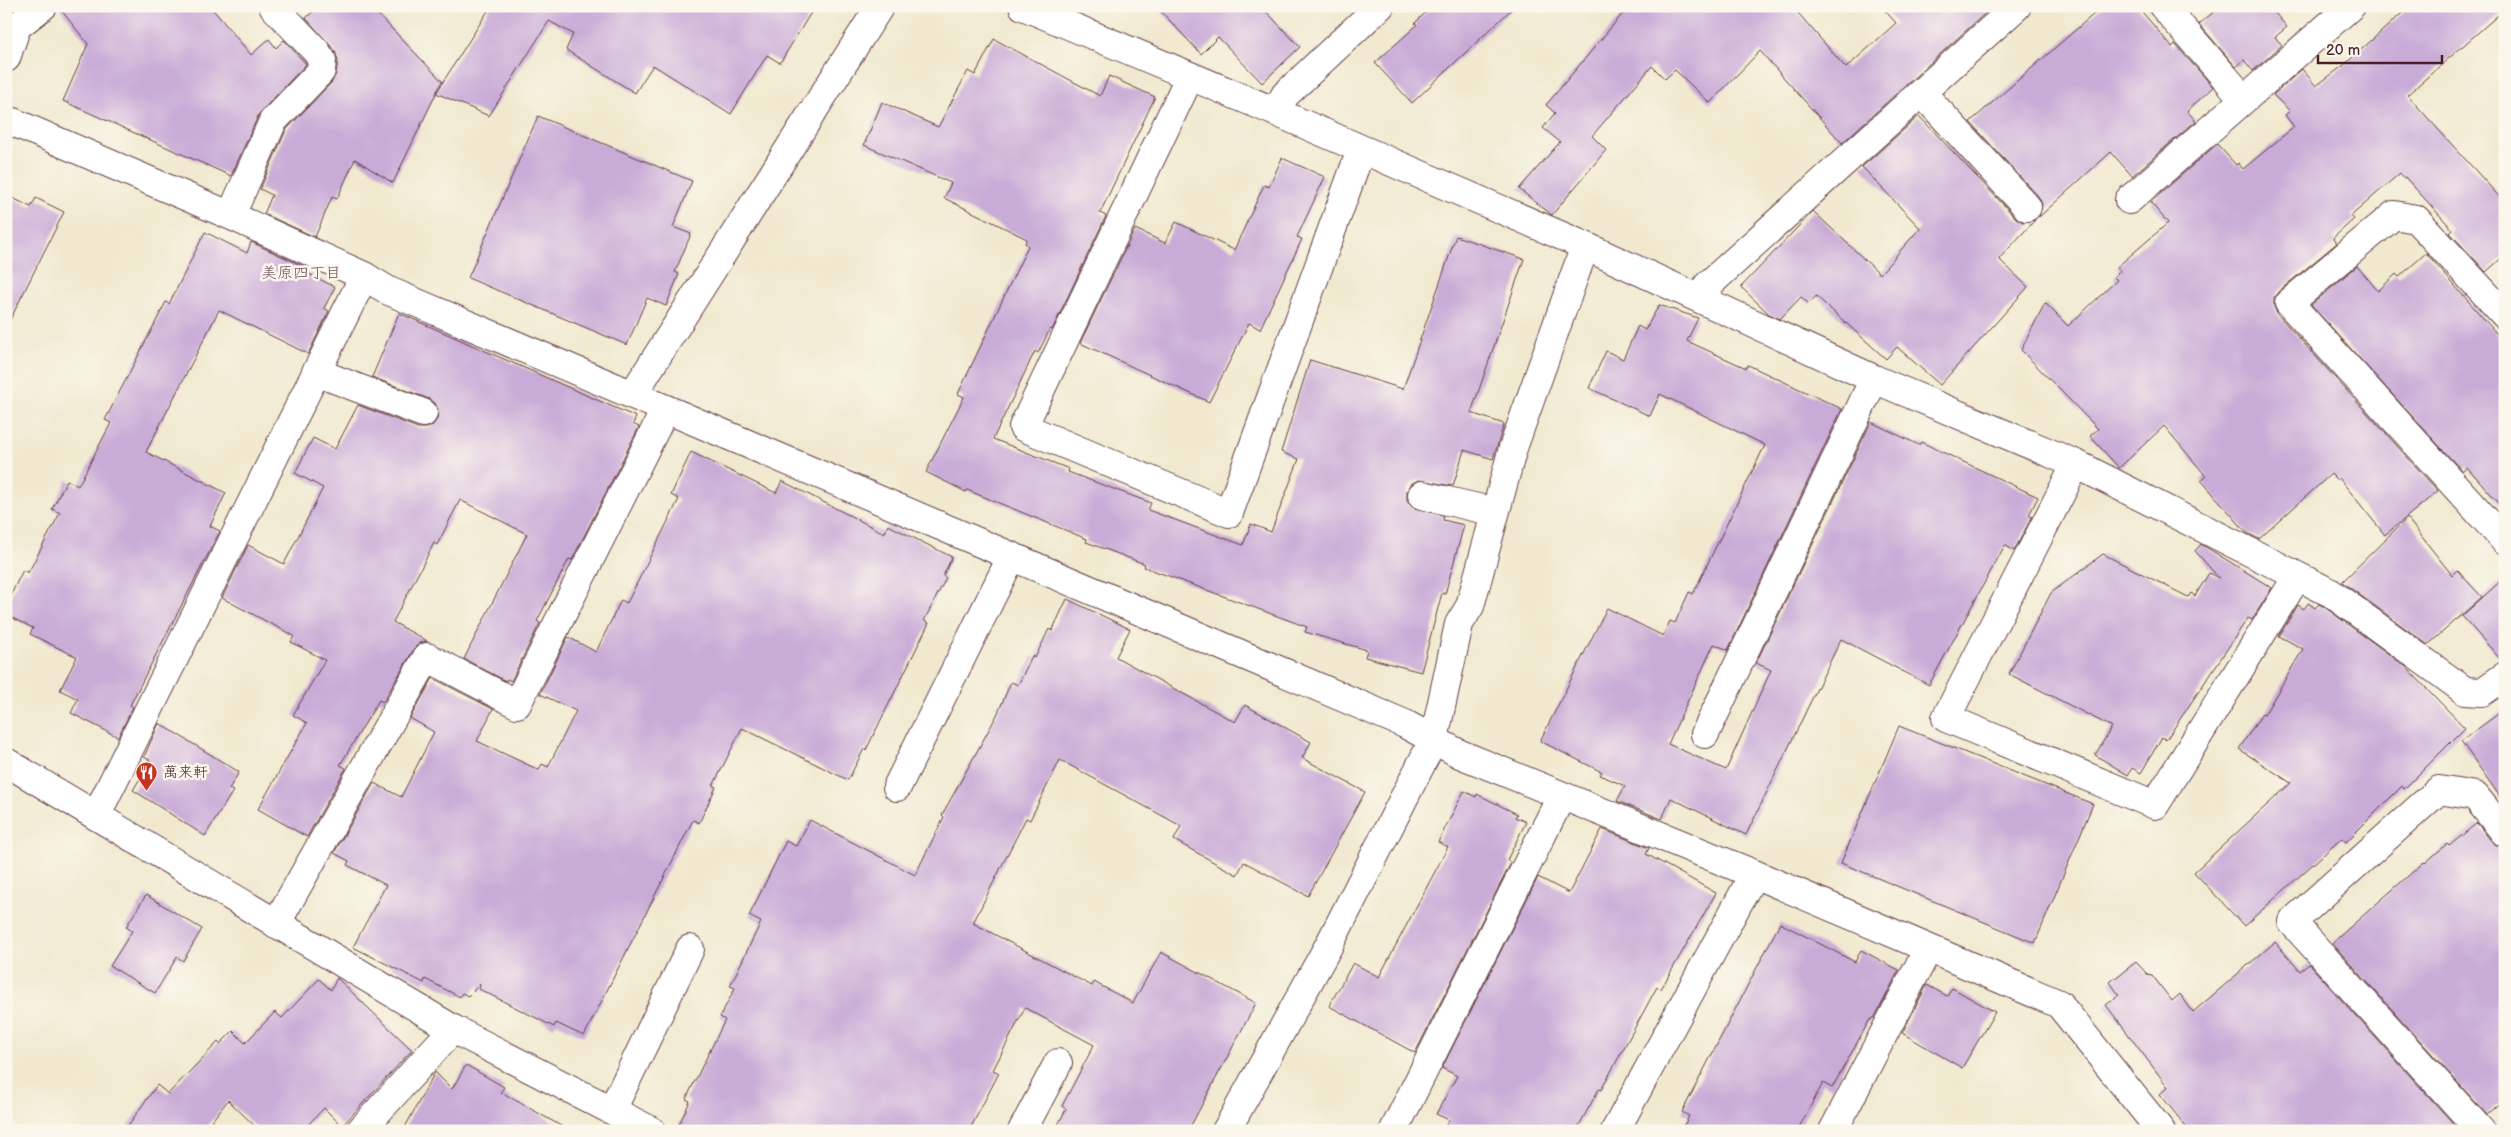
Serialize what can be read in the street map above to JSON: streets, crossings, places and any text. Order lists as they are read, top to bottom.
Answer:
{
  "districts": ["美原四丁目"],
  "places": {
    "restaurant": ["萬来軒"]
  },
  "scale_bar": "20 m"
}
